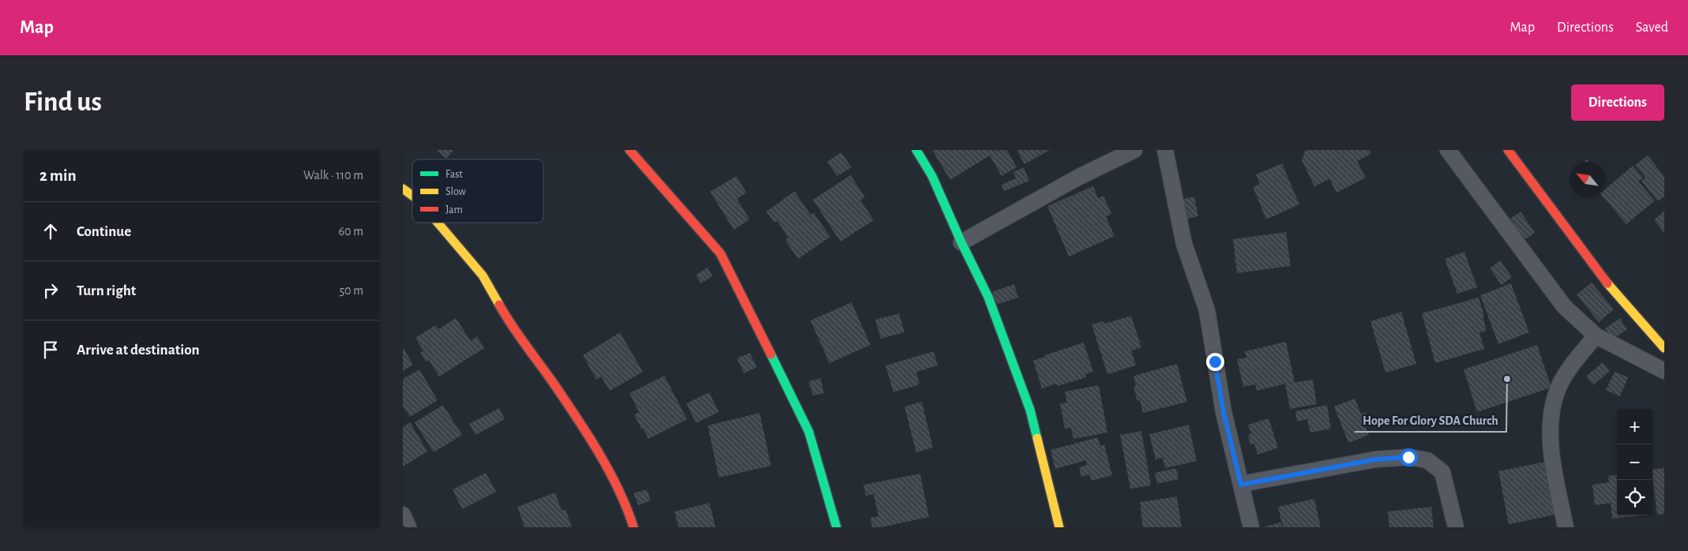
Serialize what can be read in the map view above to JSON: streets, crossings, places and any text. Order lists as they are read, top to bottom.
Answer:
{
  "places": ["Hope For Glory SDA Church"],
  "legend": ["Fast", "Slow", "Jam"],
  "north": "top left",
  "page": {
    "header": "Map",
    "nav": ["Map", "Directions", "Saved"],
    "buttons": "Directions",
    "title": "Find us",
    "heading": ["2 min", "Walk · 110 m"],
    "list": [
      ["Continue", "60 m"],
      ["Turn right", "50 m"],
      "Arrive at destination"
    ],
    "map_buttons": ["+", "−"]
  }
}
